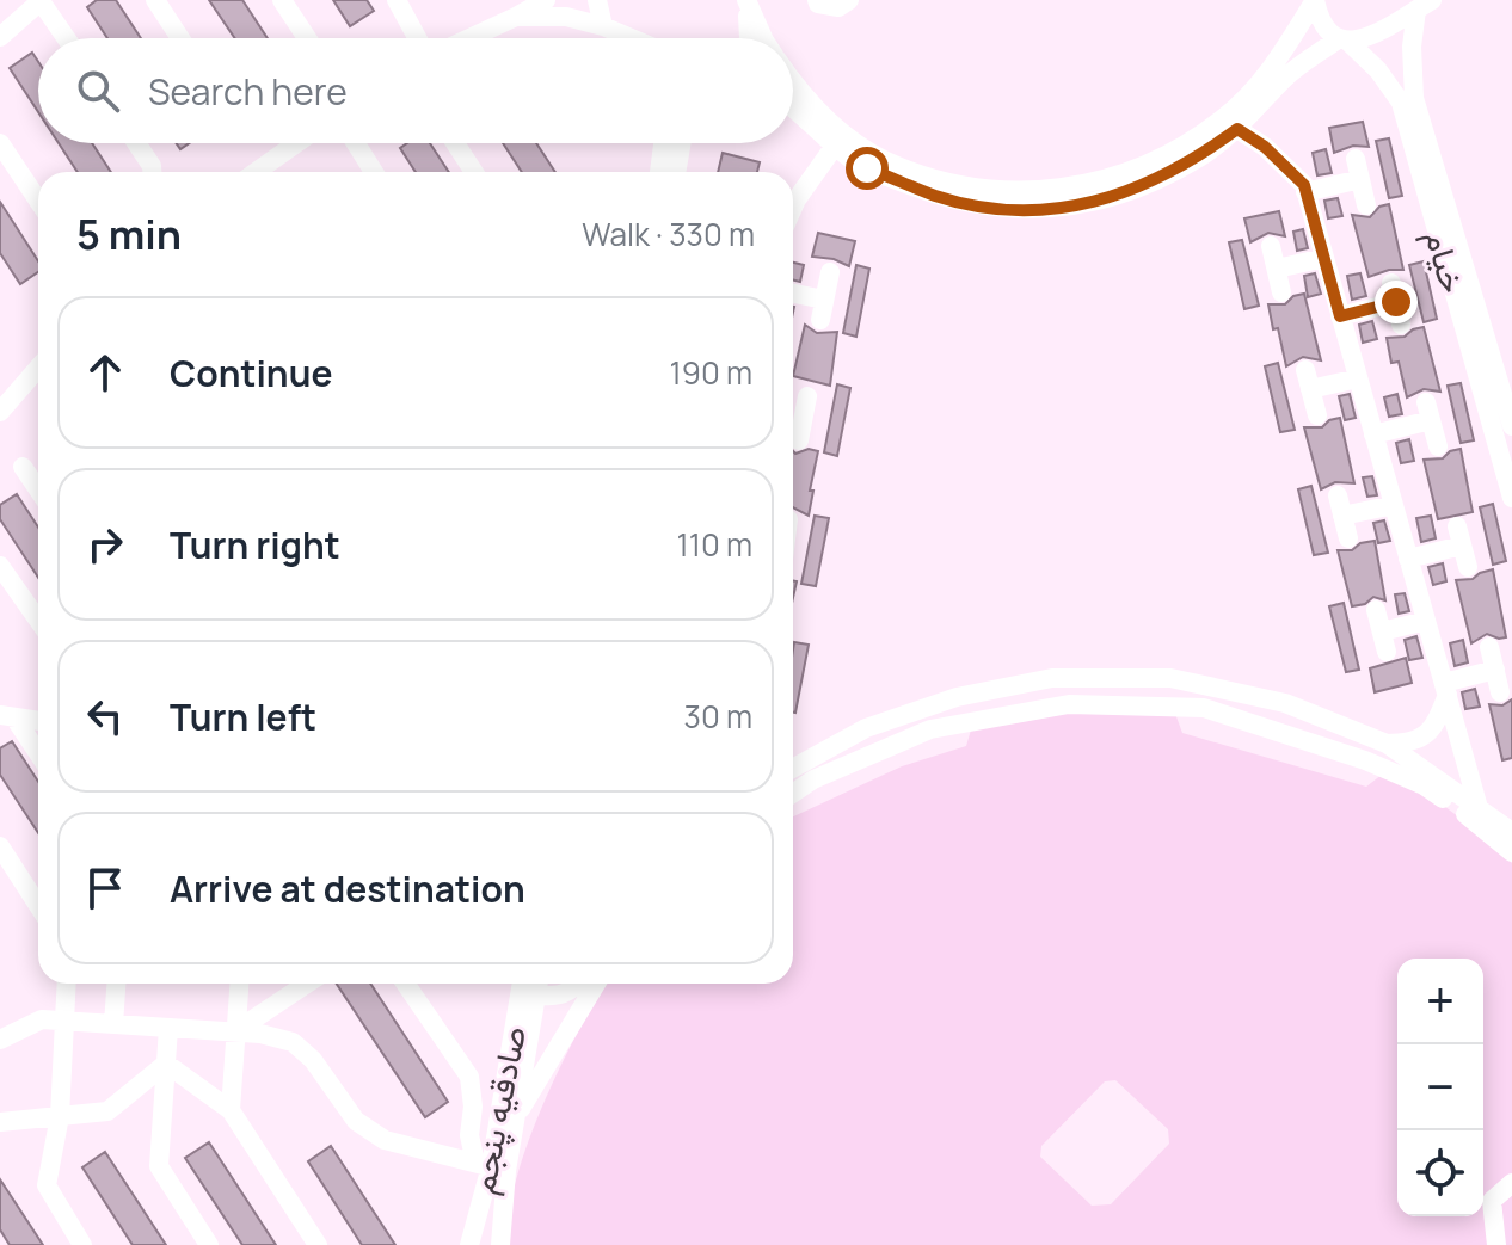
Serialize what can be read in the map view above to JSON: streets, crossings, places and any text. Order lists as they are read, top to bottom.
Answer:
{
  "streets": {
    "street": ["خیام", "صادقیه پنجم"]
  },
  "page": {
    "search": "Search here",
    "heading": ["5 min", "Walk · 330 m"],
    "list": [
      ["Continue", "190 m"],
      ["Turn right", "110 m"],
      ["Turn left", "30 m"],
      "Arrive at destination"
    ],
    "map_buttons": ["+", "−"]
  }
}
